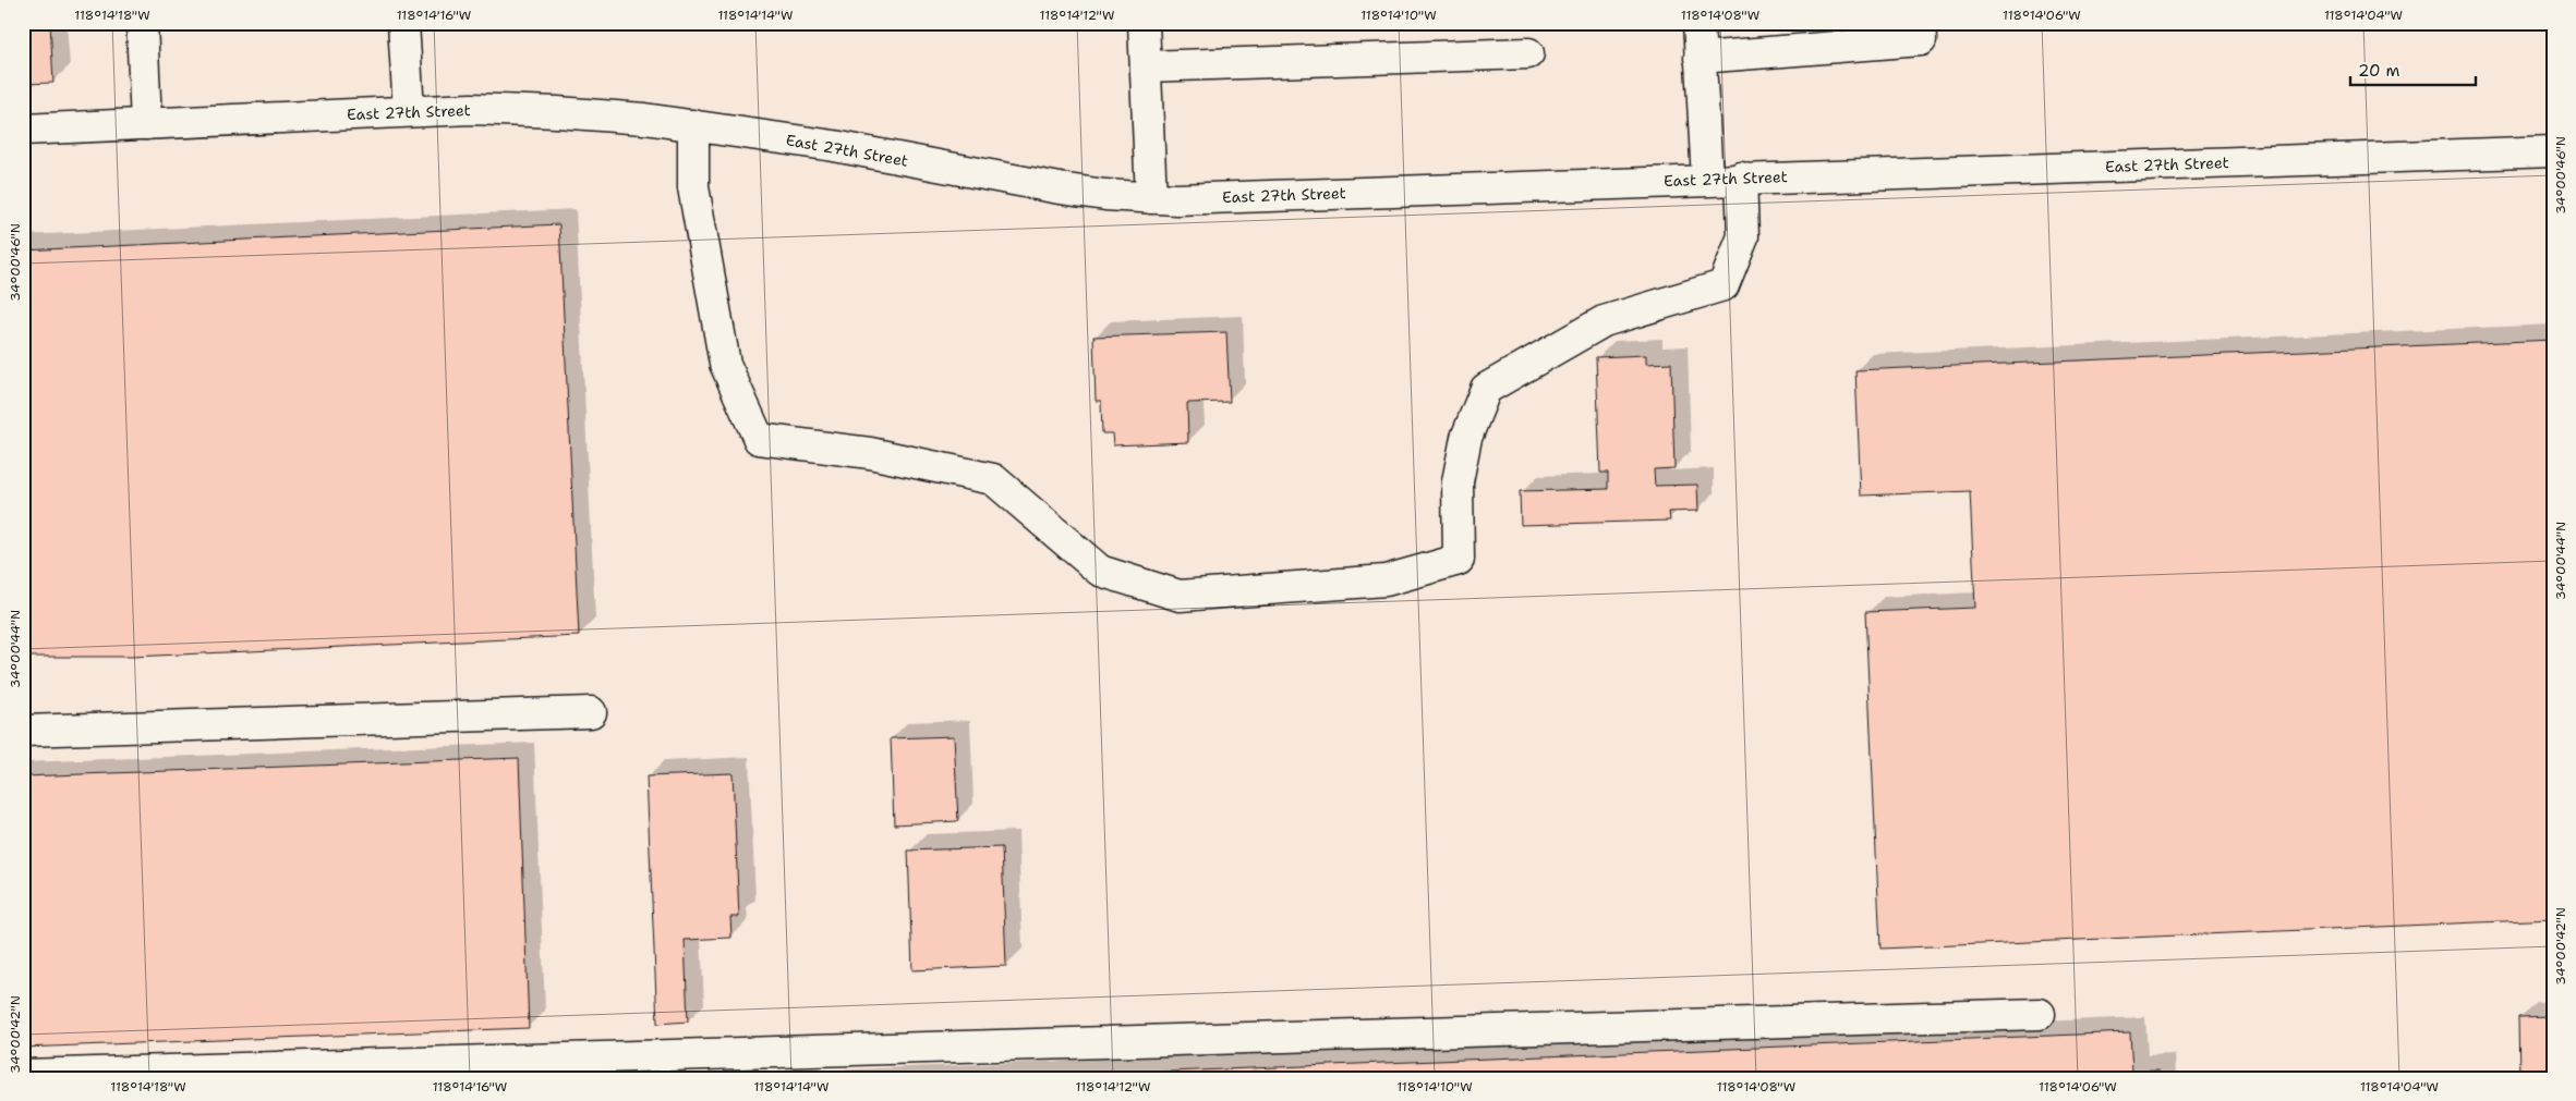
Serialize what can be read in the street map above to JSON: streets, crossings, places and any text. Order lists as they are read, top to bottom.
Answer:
{
  "streets": {
    "street": ["East 27th Street"]
  },
  "scale_bar": "20 m",
  "coordinates": [
    "118°14'18\"W",
    "118°14'16\"W",
    "118°14'14\"W",
    "118°14'12\"W",
    "118°14'10\"W",
    "118°14'08\"W",
    "118°14'06\"W",
    "118°14'04\"W",
    "34°00'46\"N",
    "34°00'44\"N",
    "34°00'42\"N"
  ]
}
